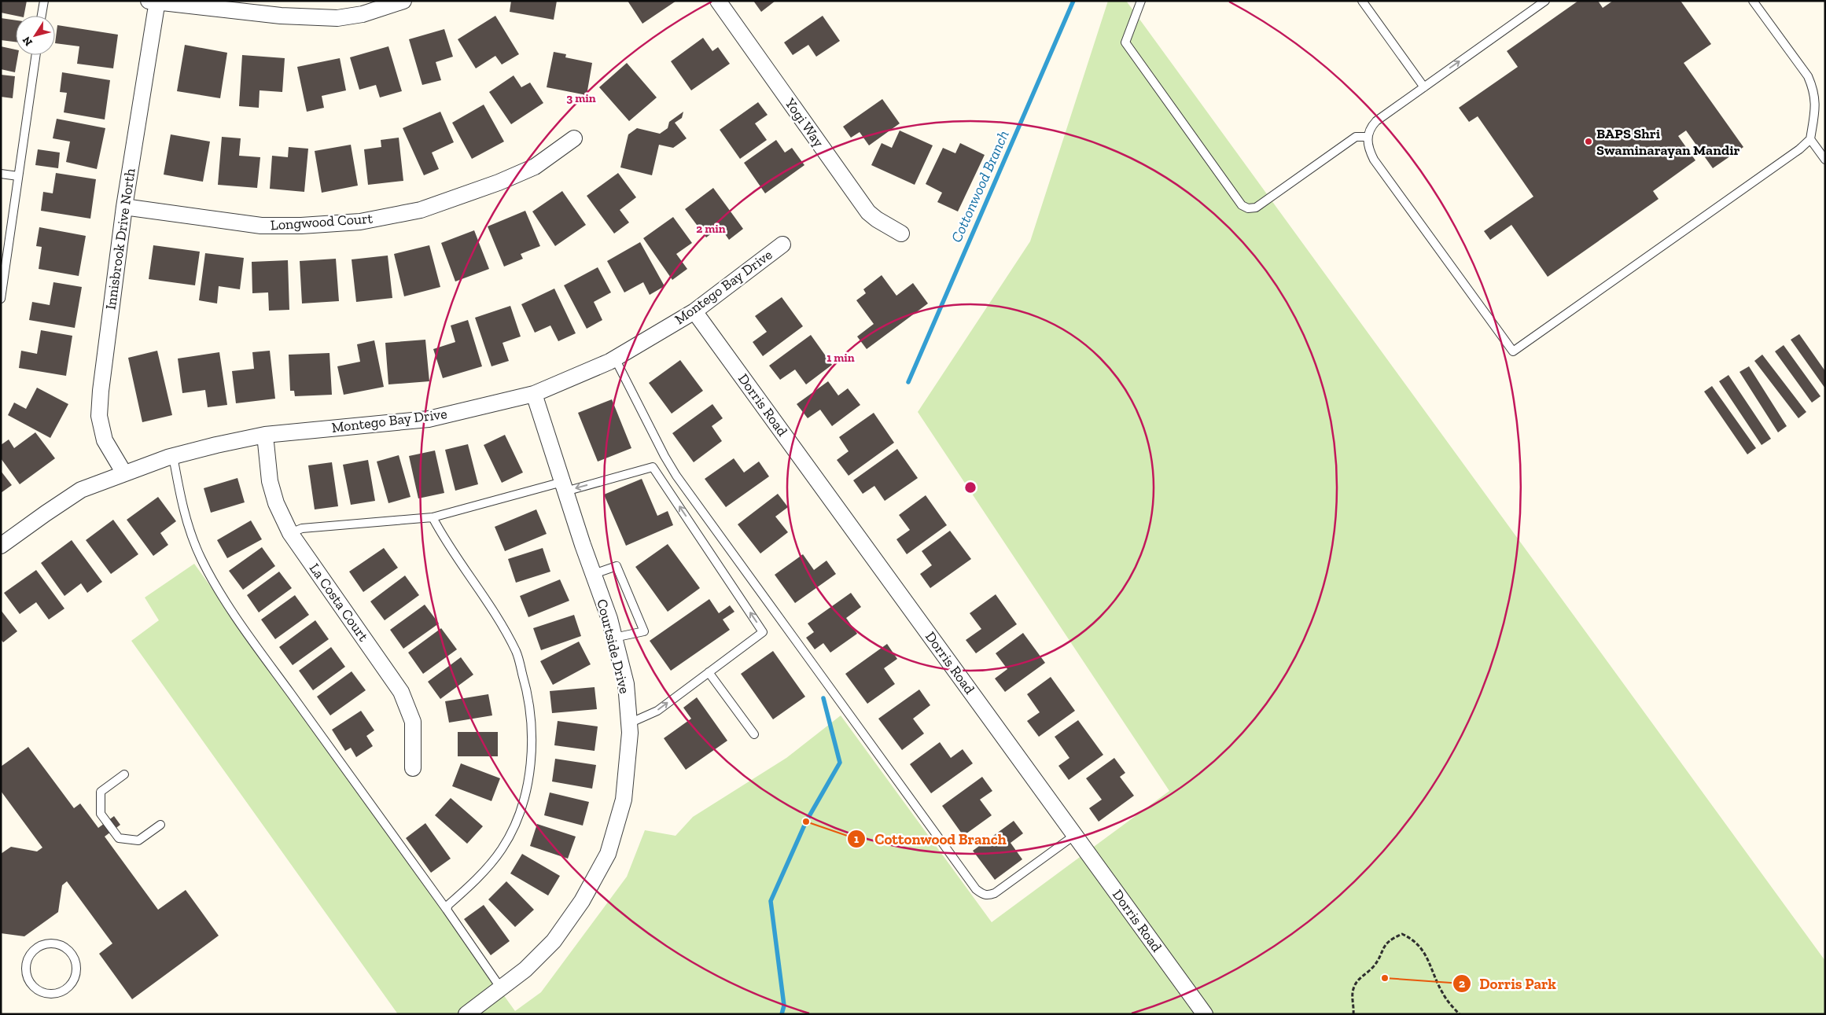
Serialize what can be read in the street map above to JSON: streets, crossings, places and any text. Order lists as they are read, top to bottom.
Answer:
{
  "streets": {
    "street": [
      "Yogi Way",
      "Longwood Court",
      "Innisbrook Drive North",
      "Montego Bay Drive",
      "Dorris Road",
      "La Costa Court",
      "Courtside Drive"
    ]
  },
  "crossings": [
    ["Longwood Court", "Innisbrook Drive North"],
    ["Innisbrook Drive North", "Montego Bay Drive"],
    ["Montego Bay Drive", "Dorris Road"],
    ["Montego Bay Drive", "La Costa Court"],
    ["Montego Bay Drive", "Courtside Drive"]
  ],
  "water": ["Cottonwood Branch"],
  "places": ["BAPS Shri Swaminarayan Mandir", "Cottonwood Branch", "Dorris Park"],
  "north": "bottom left",
  "rings": ["3 min", "2 min", "1 min"]
}
